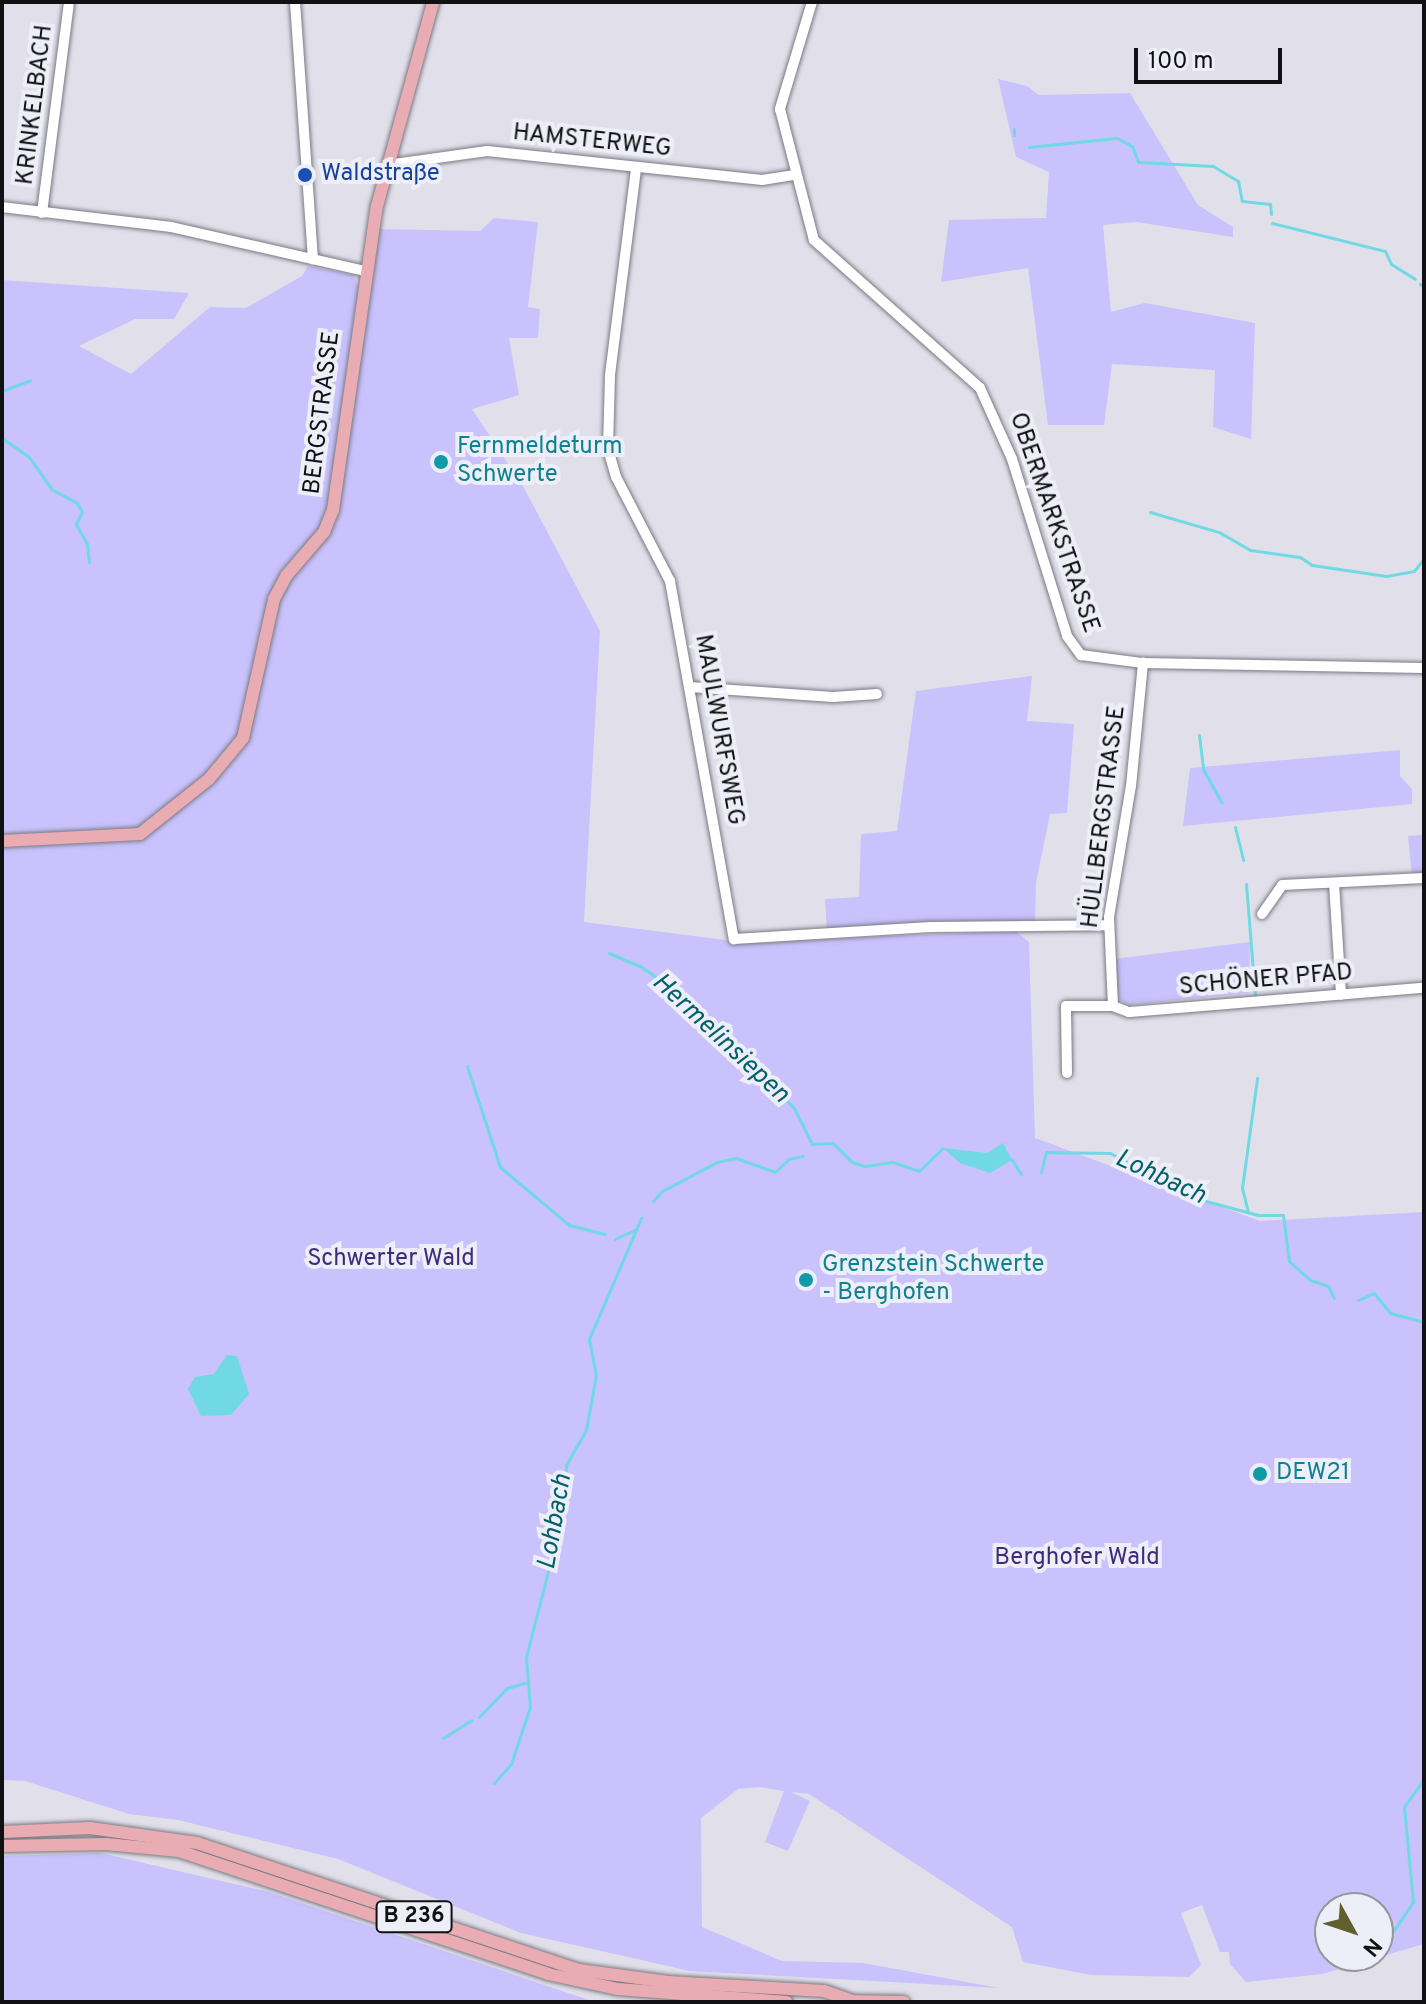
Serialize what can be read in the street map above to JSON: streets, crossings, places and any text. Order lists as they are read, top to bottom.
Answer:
{
  "streets": {
    "main road": ["BERGSTRASSE", "B 236"],
    "street": [
      "KRINKELBACH",
      "HAMSTERWEG",
      "OBERMARKSTRASSE",
      "MAULWURFSWEG",
      "HÜLLBERGSTRASSE",
      "SCHÖNER PFAD"
    ]
  },
  "crossings": [
    ["HAMSTERWEG", "BERGSTRASSE"],
    ["HAMSTERWEG", "OBERMARKSTRASSE"],
    ["HAMSTERWEG", "MAULWURFSWEG"],
    ["OBERMARKSTRASSE", "HÜLLBERGSTRASSE"],
    ["MAULWURFSWEG", "HÜLLBERGSTRASSE"],
    ["HÜLLBERGSTRASSE", "SCHÖNER PFAD"]
  ],
  "water": ["Hermelinsiepen", "Lohbach"],
  "parks": ["Schwerter Wald", "Berghofer Wald"],
  "places": [
    "Waldstraße",
    "Fernmeldeturm Schwerte",
    "Grenzstein Schwerte - Berghofen",
    "DEW21"
  ],
  "scale_bar": "100 m",
  "north": "bottom right"
}
